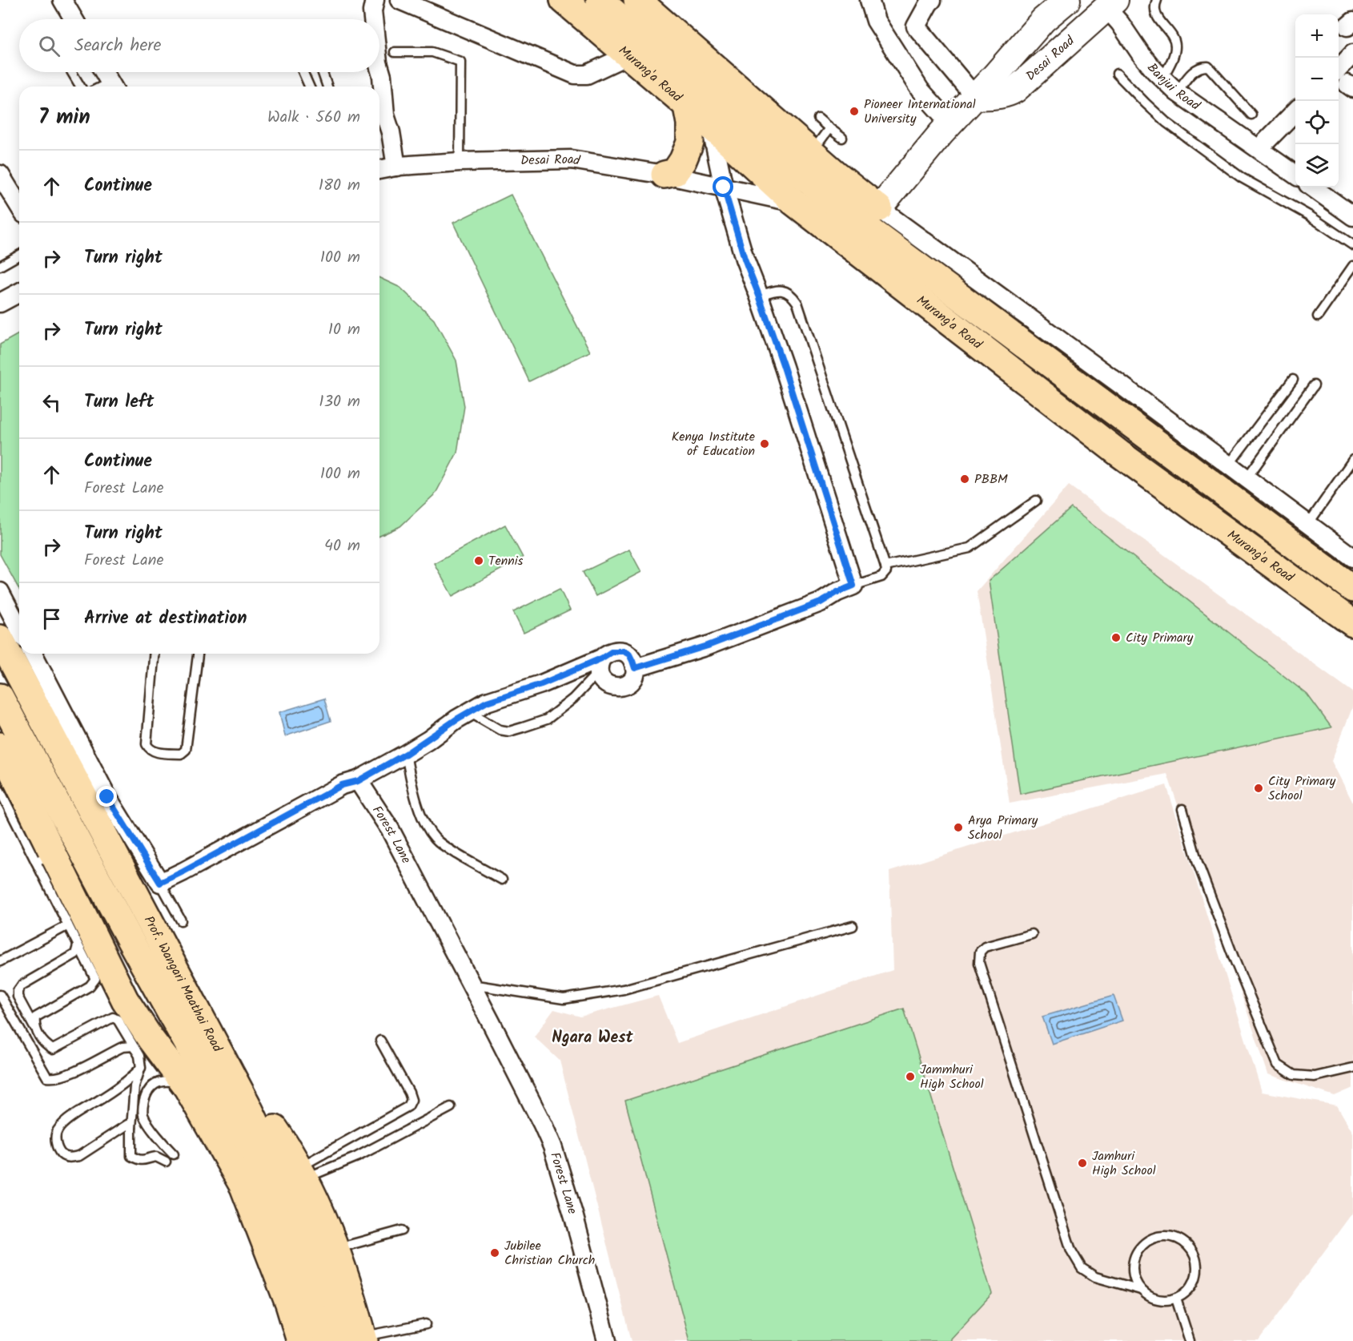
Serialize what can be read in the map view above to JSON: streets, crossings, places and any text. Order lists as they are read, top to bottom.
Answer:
{
  "streets": {
    "main road": ["Desai Road", "Murang'a Road", "Prof. Wangari Maathai Road"],
    "street": ["Banjui Road", "Forest Lane"]
  },
  "crossings": [
    ["Desai Road", "Murang'a Road"],
    ["Desai Road", "Banjui Road"]
  ],
  "districts": ["Ngara West"],
  "places": [
    "Pioneer International University",
    "Kenya Institute of Education",
    "PBBM",
    "Tennis",
    "City Primary",
    "City Primary School",
    "Arya Primary School",
    "Jammhuri High School",
    "Jamhuri High School",
    "Jubilee Christian Church"
  ],
  "page": {
    "map_buttons": ["+", "−"],
    "search": "Search here",
    "heading": ["7 min", "Walk · 560 m"],
    "list": [
      ["Continue", "180 m"],
      ["Turn right", "100 m"],
      ["Turn right", "10 m"],
      ["Turn left", "130 m"],
      ["Continue", "Forest Lane", "100 m"],
      ["Turn right", "Forest Lane", "40 m"],
      "Arrive at destination"
    ]
  }
}
